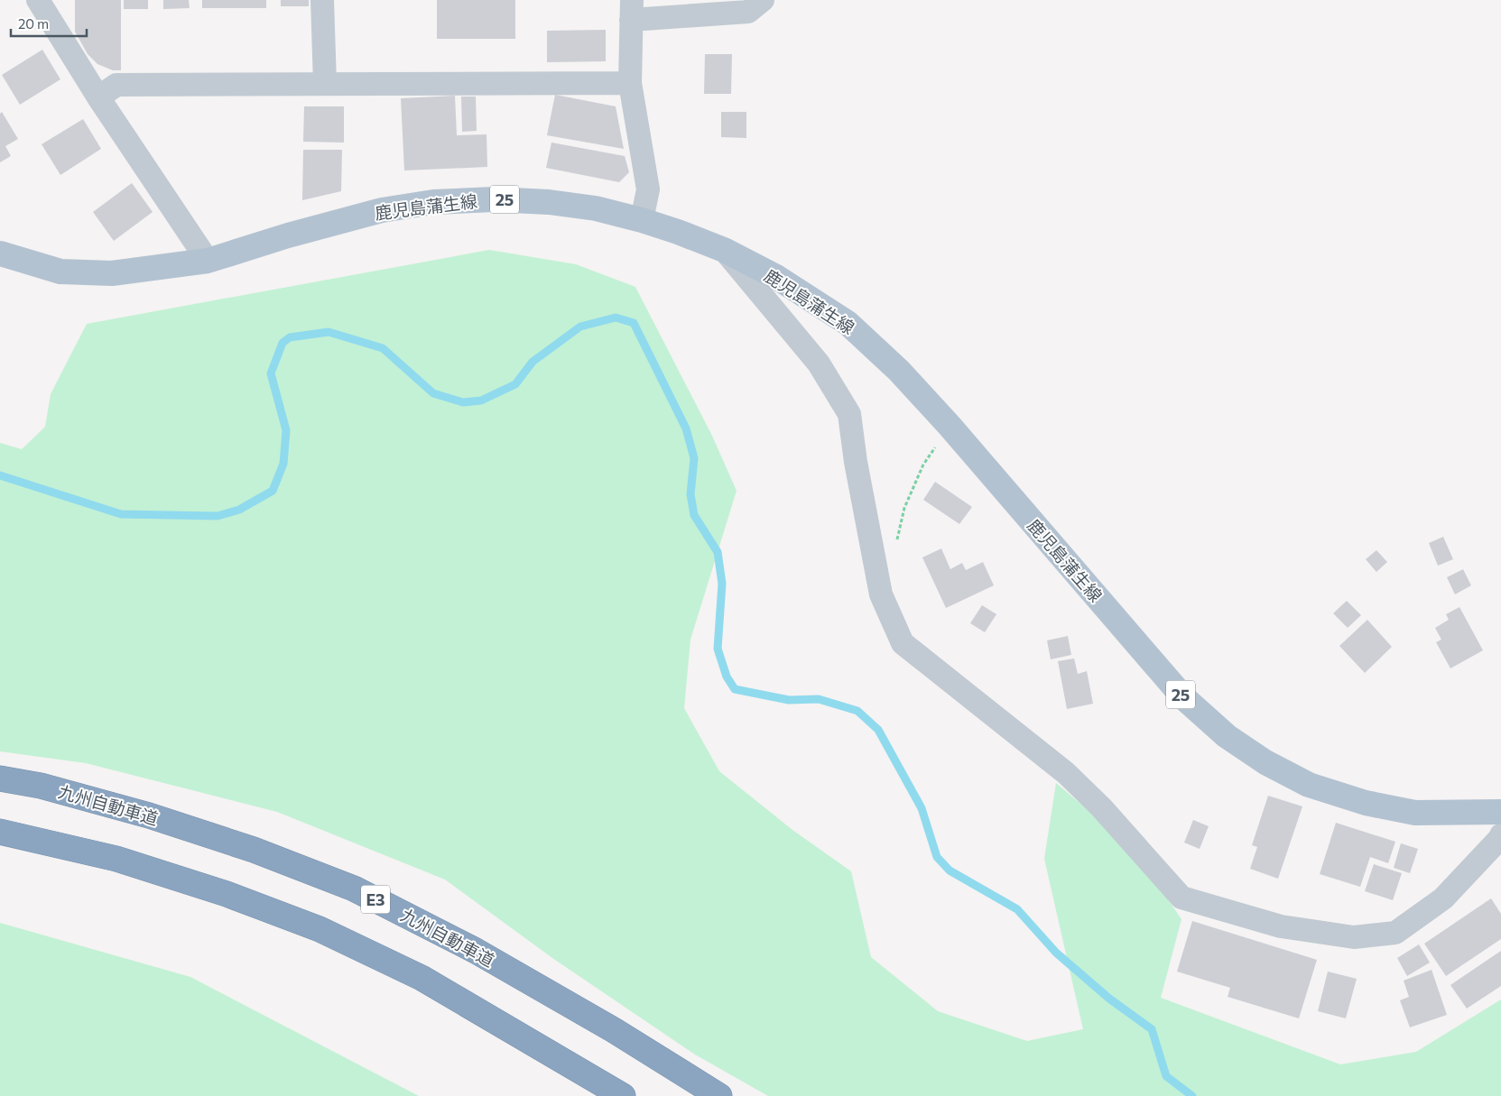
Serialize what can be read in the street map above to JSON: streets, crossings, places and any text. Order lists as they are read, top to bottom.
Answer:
{
  "streets": {
    "highway": ["九州自動車道", "E3"],
    "main road": ["25", "鹿児島蒲生線"]
  },
  "scale_bar": "20 m"
}
